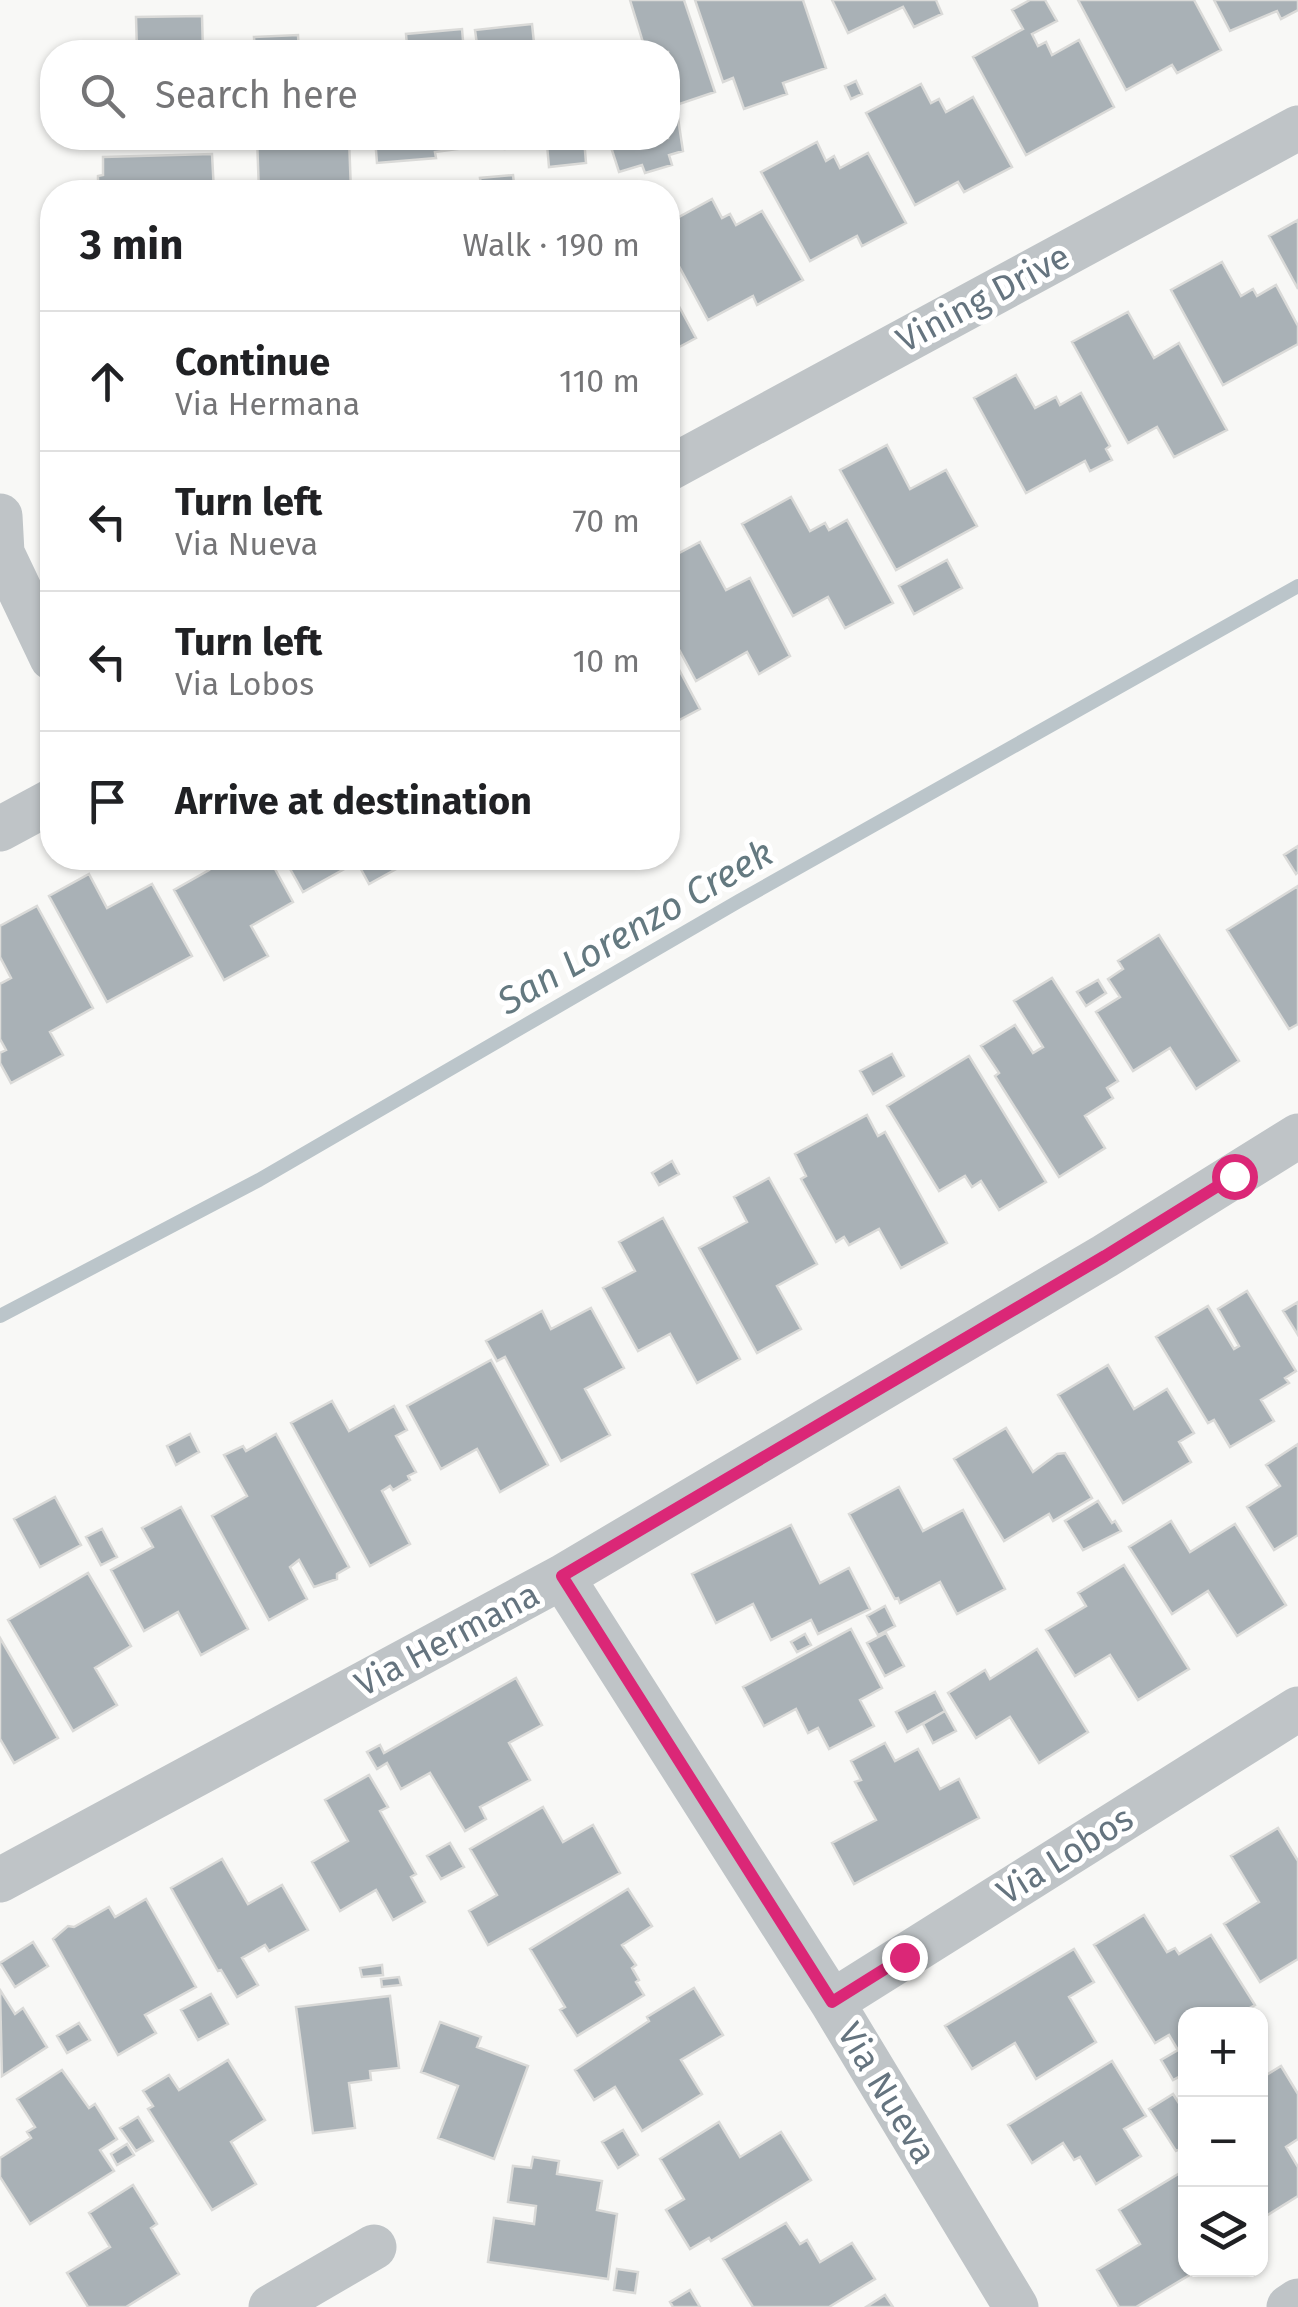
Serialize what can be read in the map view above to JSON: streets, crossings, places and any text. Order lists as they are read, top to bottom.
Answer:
{
  "streets": {
    "street": [
      "Vining Drive",
      "Via Hermana",
      "Via Lobos",
      "Via Nueva"
    ]
  },
  "crossings": [
    ["Via Hermana", "Via Nueva"],
    ["Via Lobos", "Via Nueva"]
  ],
  "water": ["San Lorenzo Creek"],
  "page": {
    "search": "Search here",
    "heading": ["3 min", "Walk · 190 m"],
    "list": [
      ["Continue", "Via Hermana", "110 m"],
      ["Turn left", "Via Nueva", "70 m"],
      ["Turn left", "Via Lobos", "10 m"],
      "Arrive at destination"
    ],
    "map_buttons": ["+", "−"]
  }
}
